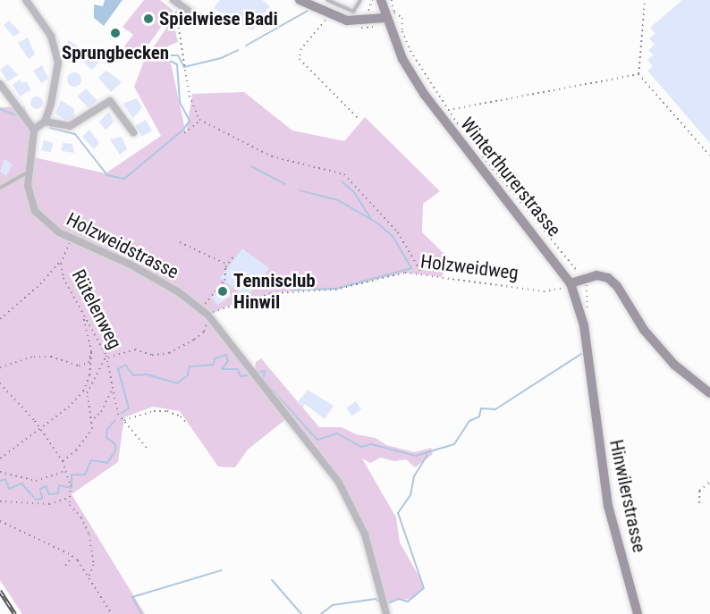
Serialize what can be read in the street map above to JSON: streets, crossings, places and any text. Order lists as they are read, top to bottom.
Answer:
{
  "streets": {
    "main road": ["Winterthurerstrasse", "Hinwilerstrasse"],
    "street": ["Holzweidstrasse"],
    "path": ["Holzweidweg", "Rütelenweg"]
  },
  "crossings": [
    ["Winterthurerstrasse", "Holzweidweg"],
    ["Winterthurerstrasse", "Hinwilerstrasse"],
    ["Holzweidstrasse", "Holzweidweg"],
    ["Holzweidstrasse", "Rütelenweg"]
  ],
  "places": ["Spielwiese Badi", "Sprungbecken", "Tennisclub Hinwil"]
}
